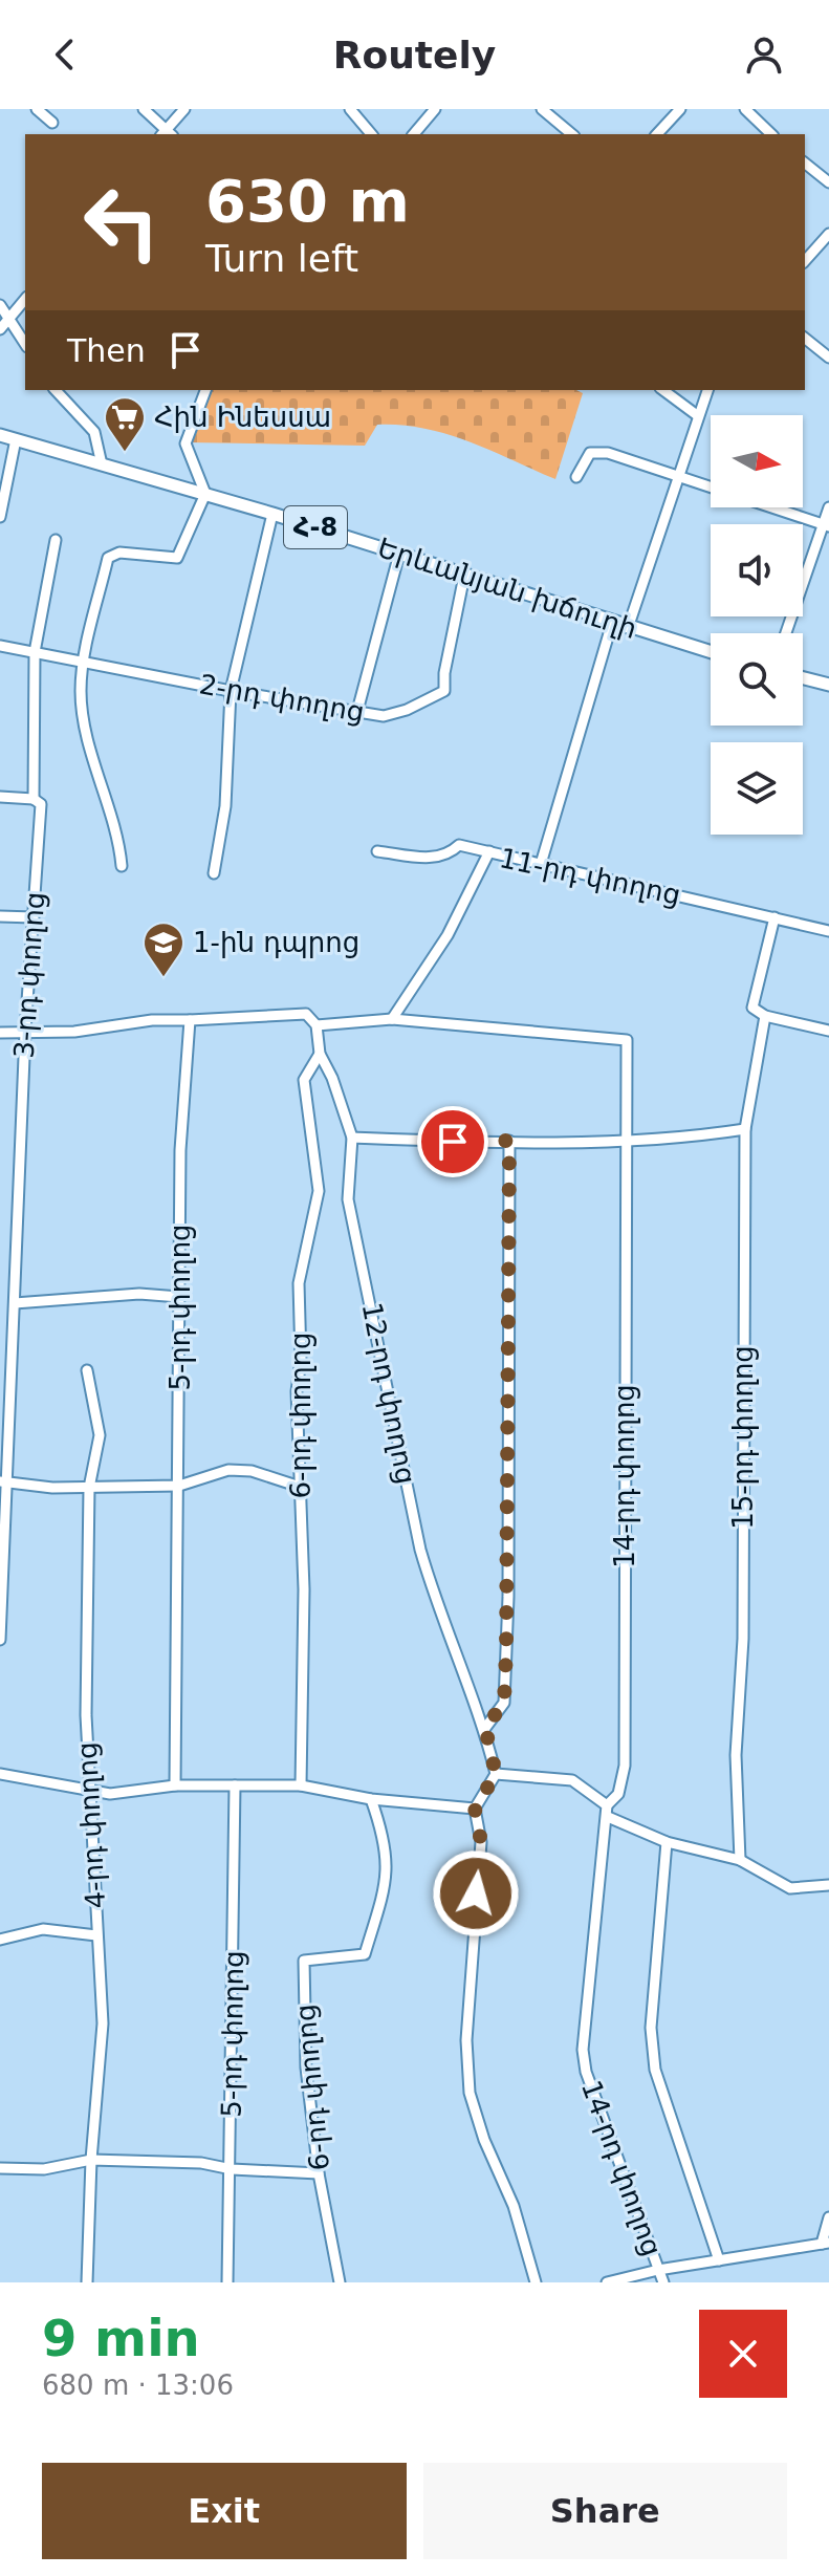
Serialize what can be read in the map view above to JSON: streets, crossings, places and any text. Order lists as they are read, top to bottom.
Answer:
{
  "streets": {
    "main road": ["Հ-8", "Երևանյան խճուղի"],
    "street": [
      "2-րդ փողոց",
      "11-րդ փողոց",
      "3-րդ փողոց",
      "5-րդ փողոց",
      "12-րդ փողոց",
      "6-րդ փողոց",
      "15-րդ փողոց",
      "14-րդ փողոց",
      "4-րդ փողոց"
    ]
  },
  "crossings": [
    ["Երևանյան խճուղի", "2-րդ փողոց"],
    ["11-րդ փողոց", "14-րդ փողոց"],
    ["12-րդ փողոց", "6-րդ փողոց"]
  ],
  "places": {
    "supermarket": ["Հին Ինեսսա"],
    "school or university": ["1-ին դպրոց"]
  },
  "north": "right",
  "page": {
    "header": "Routely",
    "turn": ["630 m", "Turn left"],
    "then": "Then",
    "heading": ["9 min", "680 m · 13:06"],
    "buttons": ["Exit", "Share"]
  }
}
